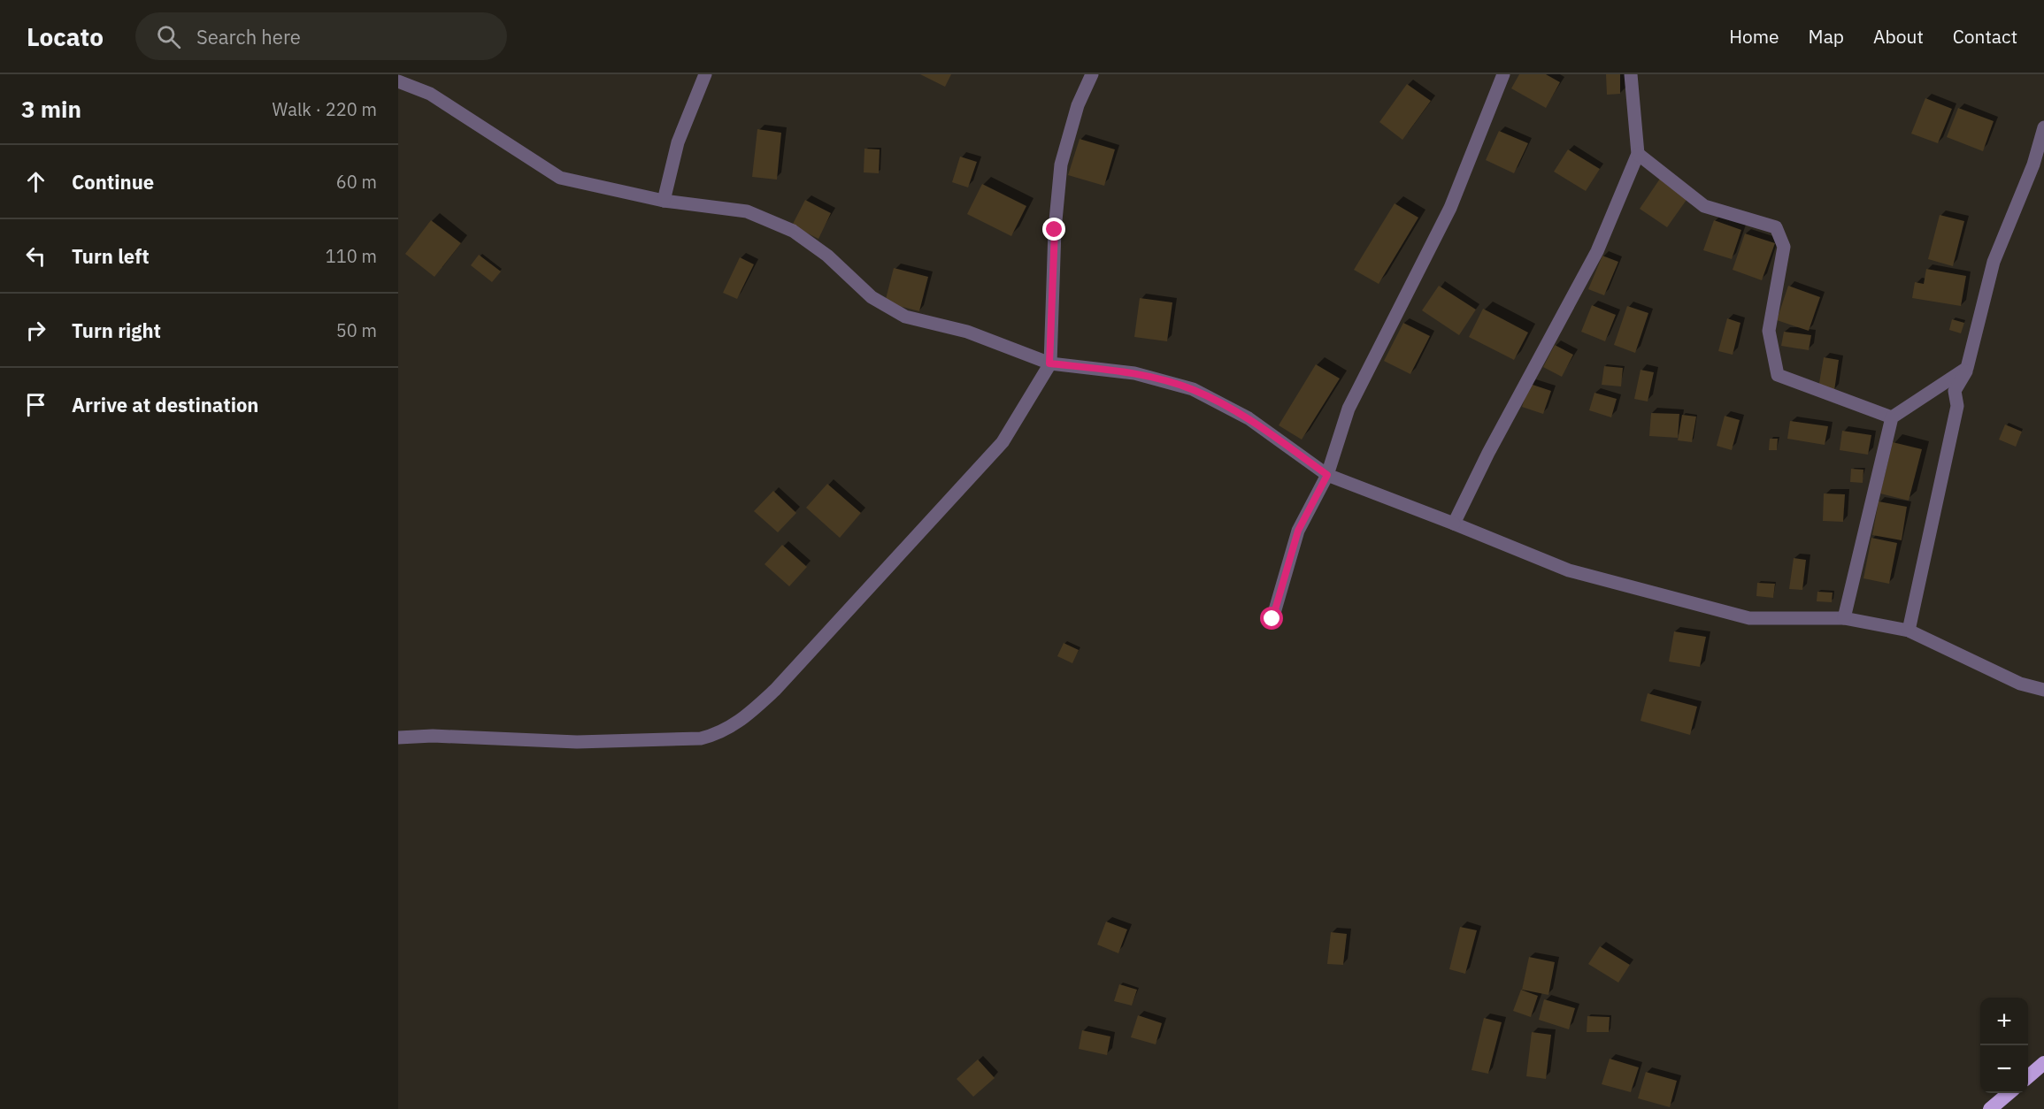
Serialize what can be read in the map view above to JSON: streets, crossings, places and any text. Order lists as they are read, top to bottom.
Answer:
{
  "page": {
    "header": "Locato",
    "search": "Search here",
    "nav": [
      "Home",
      "Map",
      "About",
      "Contact"
    ],
    "heading": ["3 min", "Walk · 220 m"],
    "list": [
      ["Continue", "60 m"],
      ["Turn left", "110 m"],
      ["Turn right", "50 m"],
      "Arrive at destination"
    ],
    "map_buttons": ["+", "−"]
  }
}
